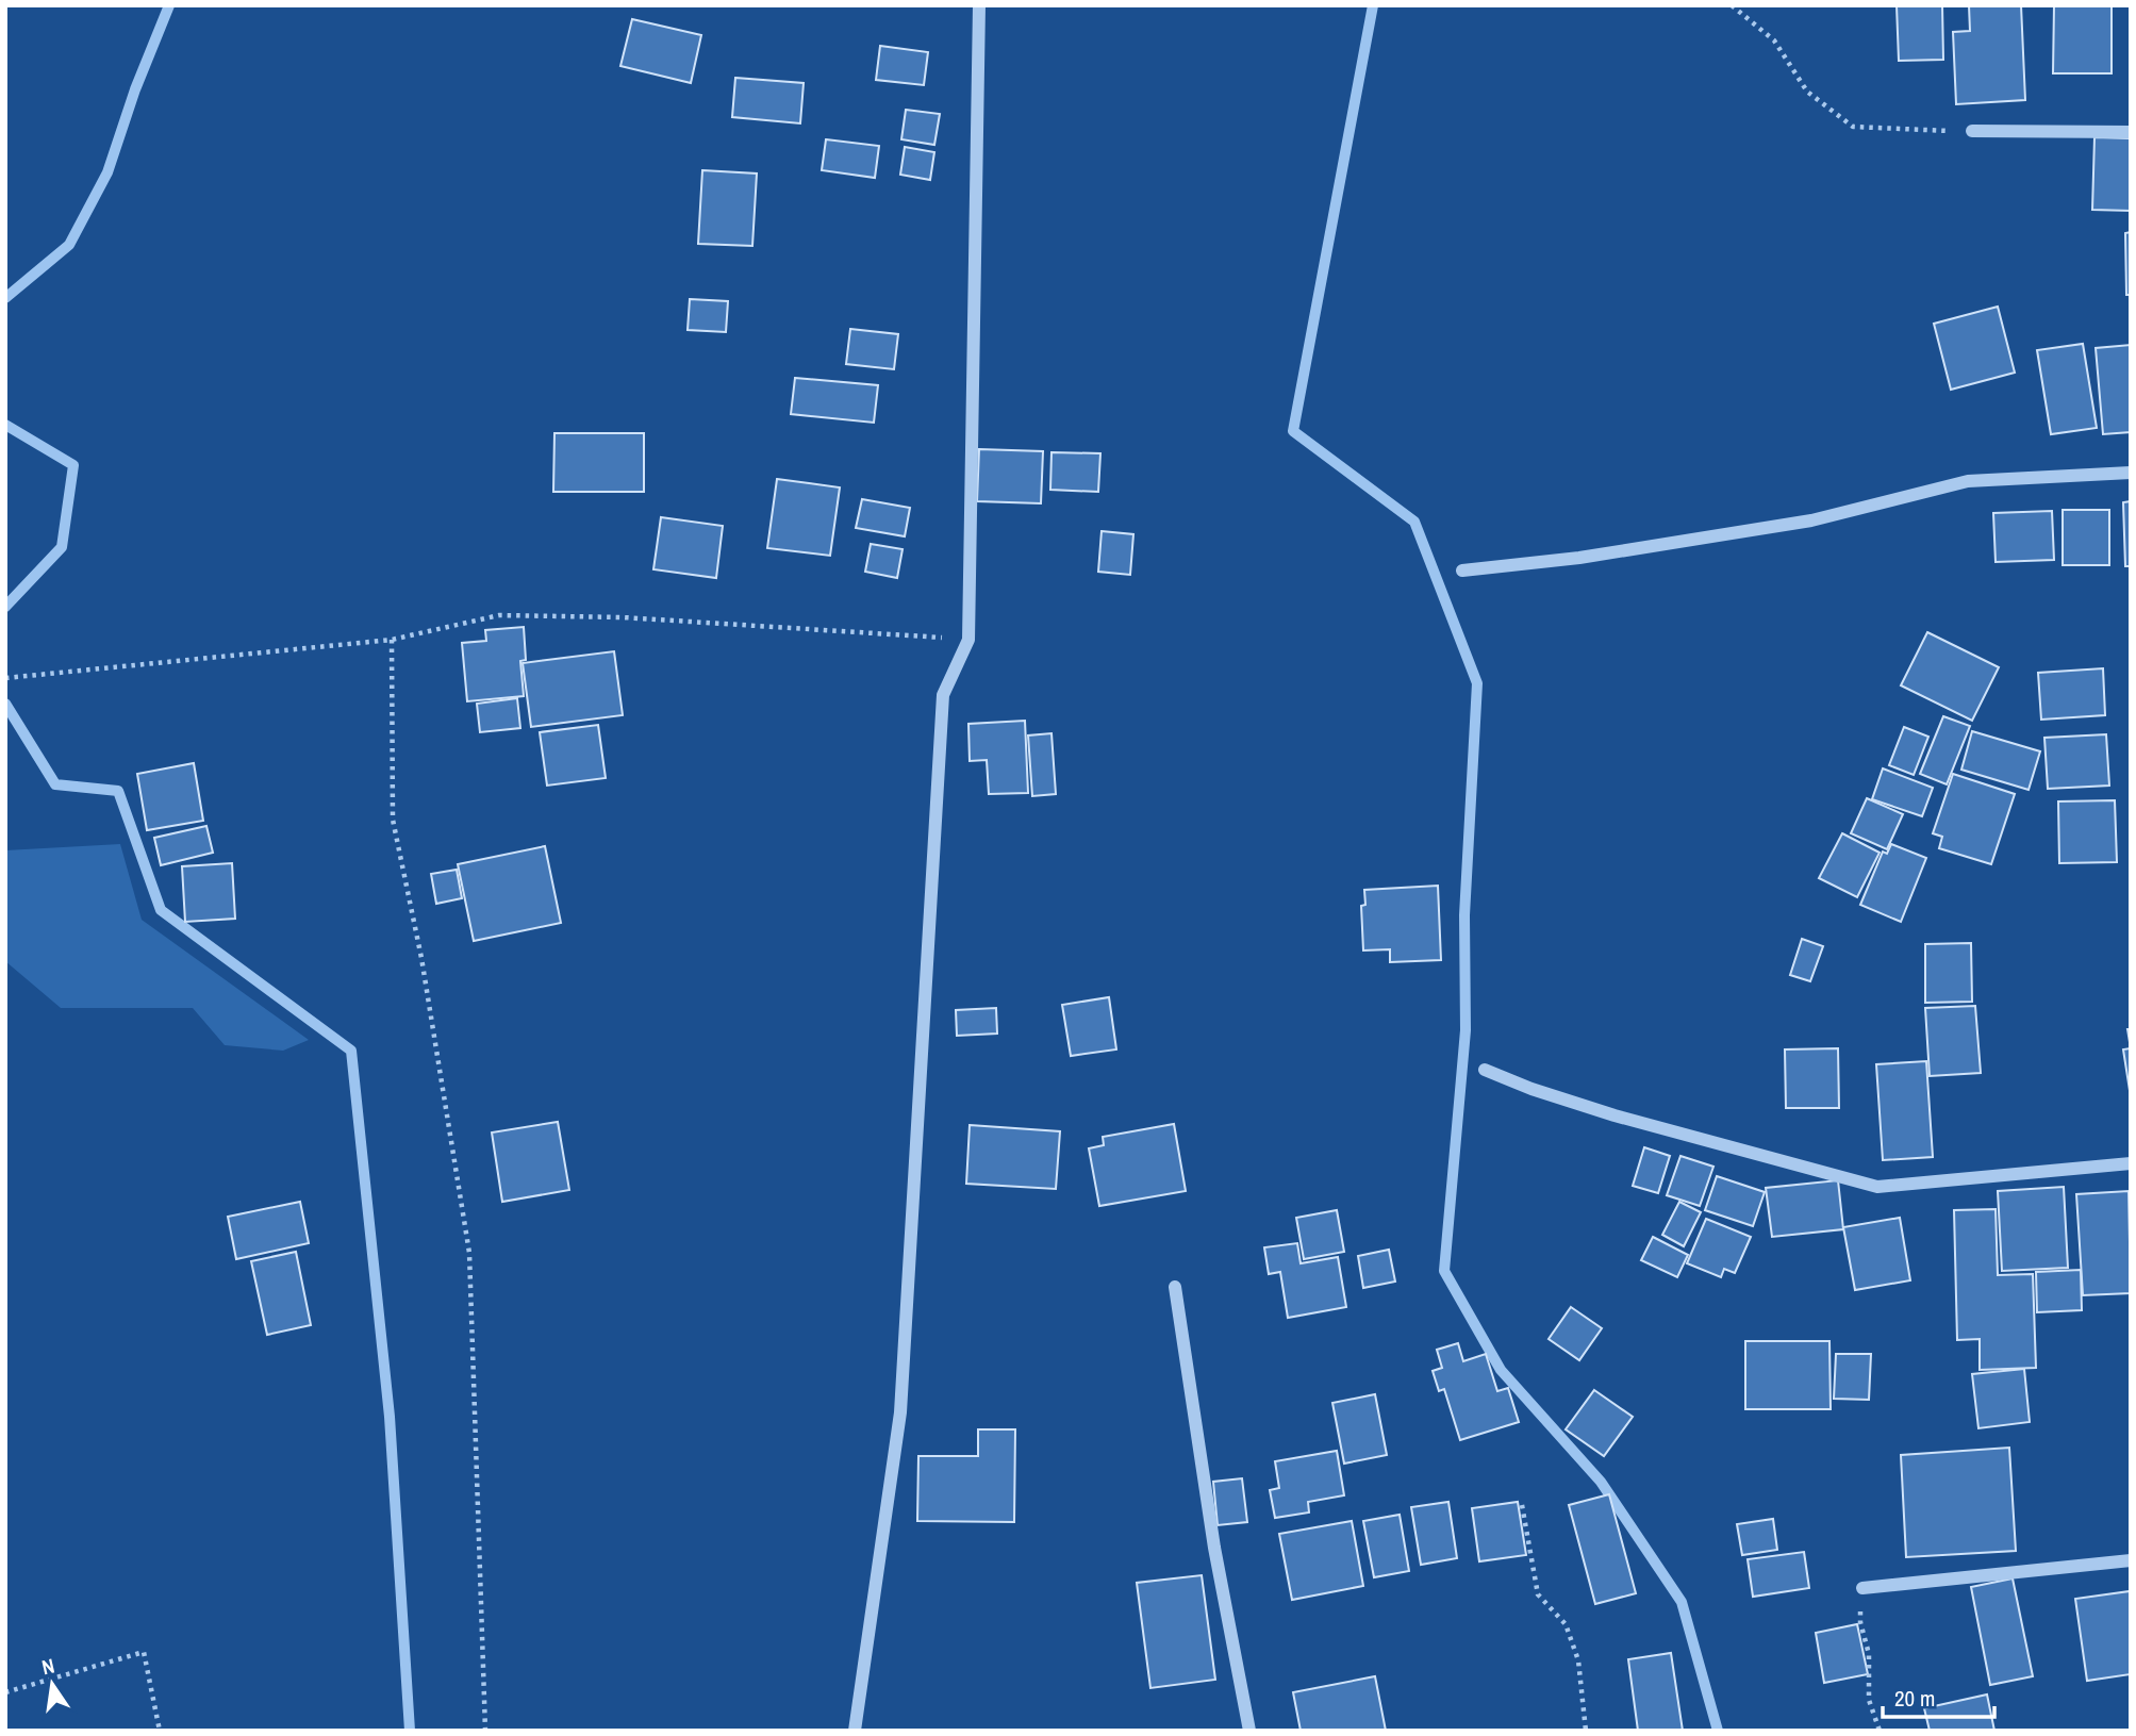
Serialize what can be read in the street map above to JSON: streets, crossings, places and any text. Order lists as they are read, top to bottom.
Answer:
{
  "scale_bar": "20 m",
  "north": "top"
}
